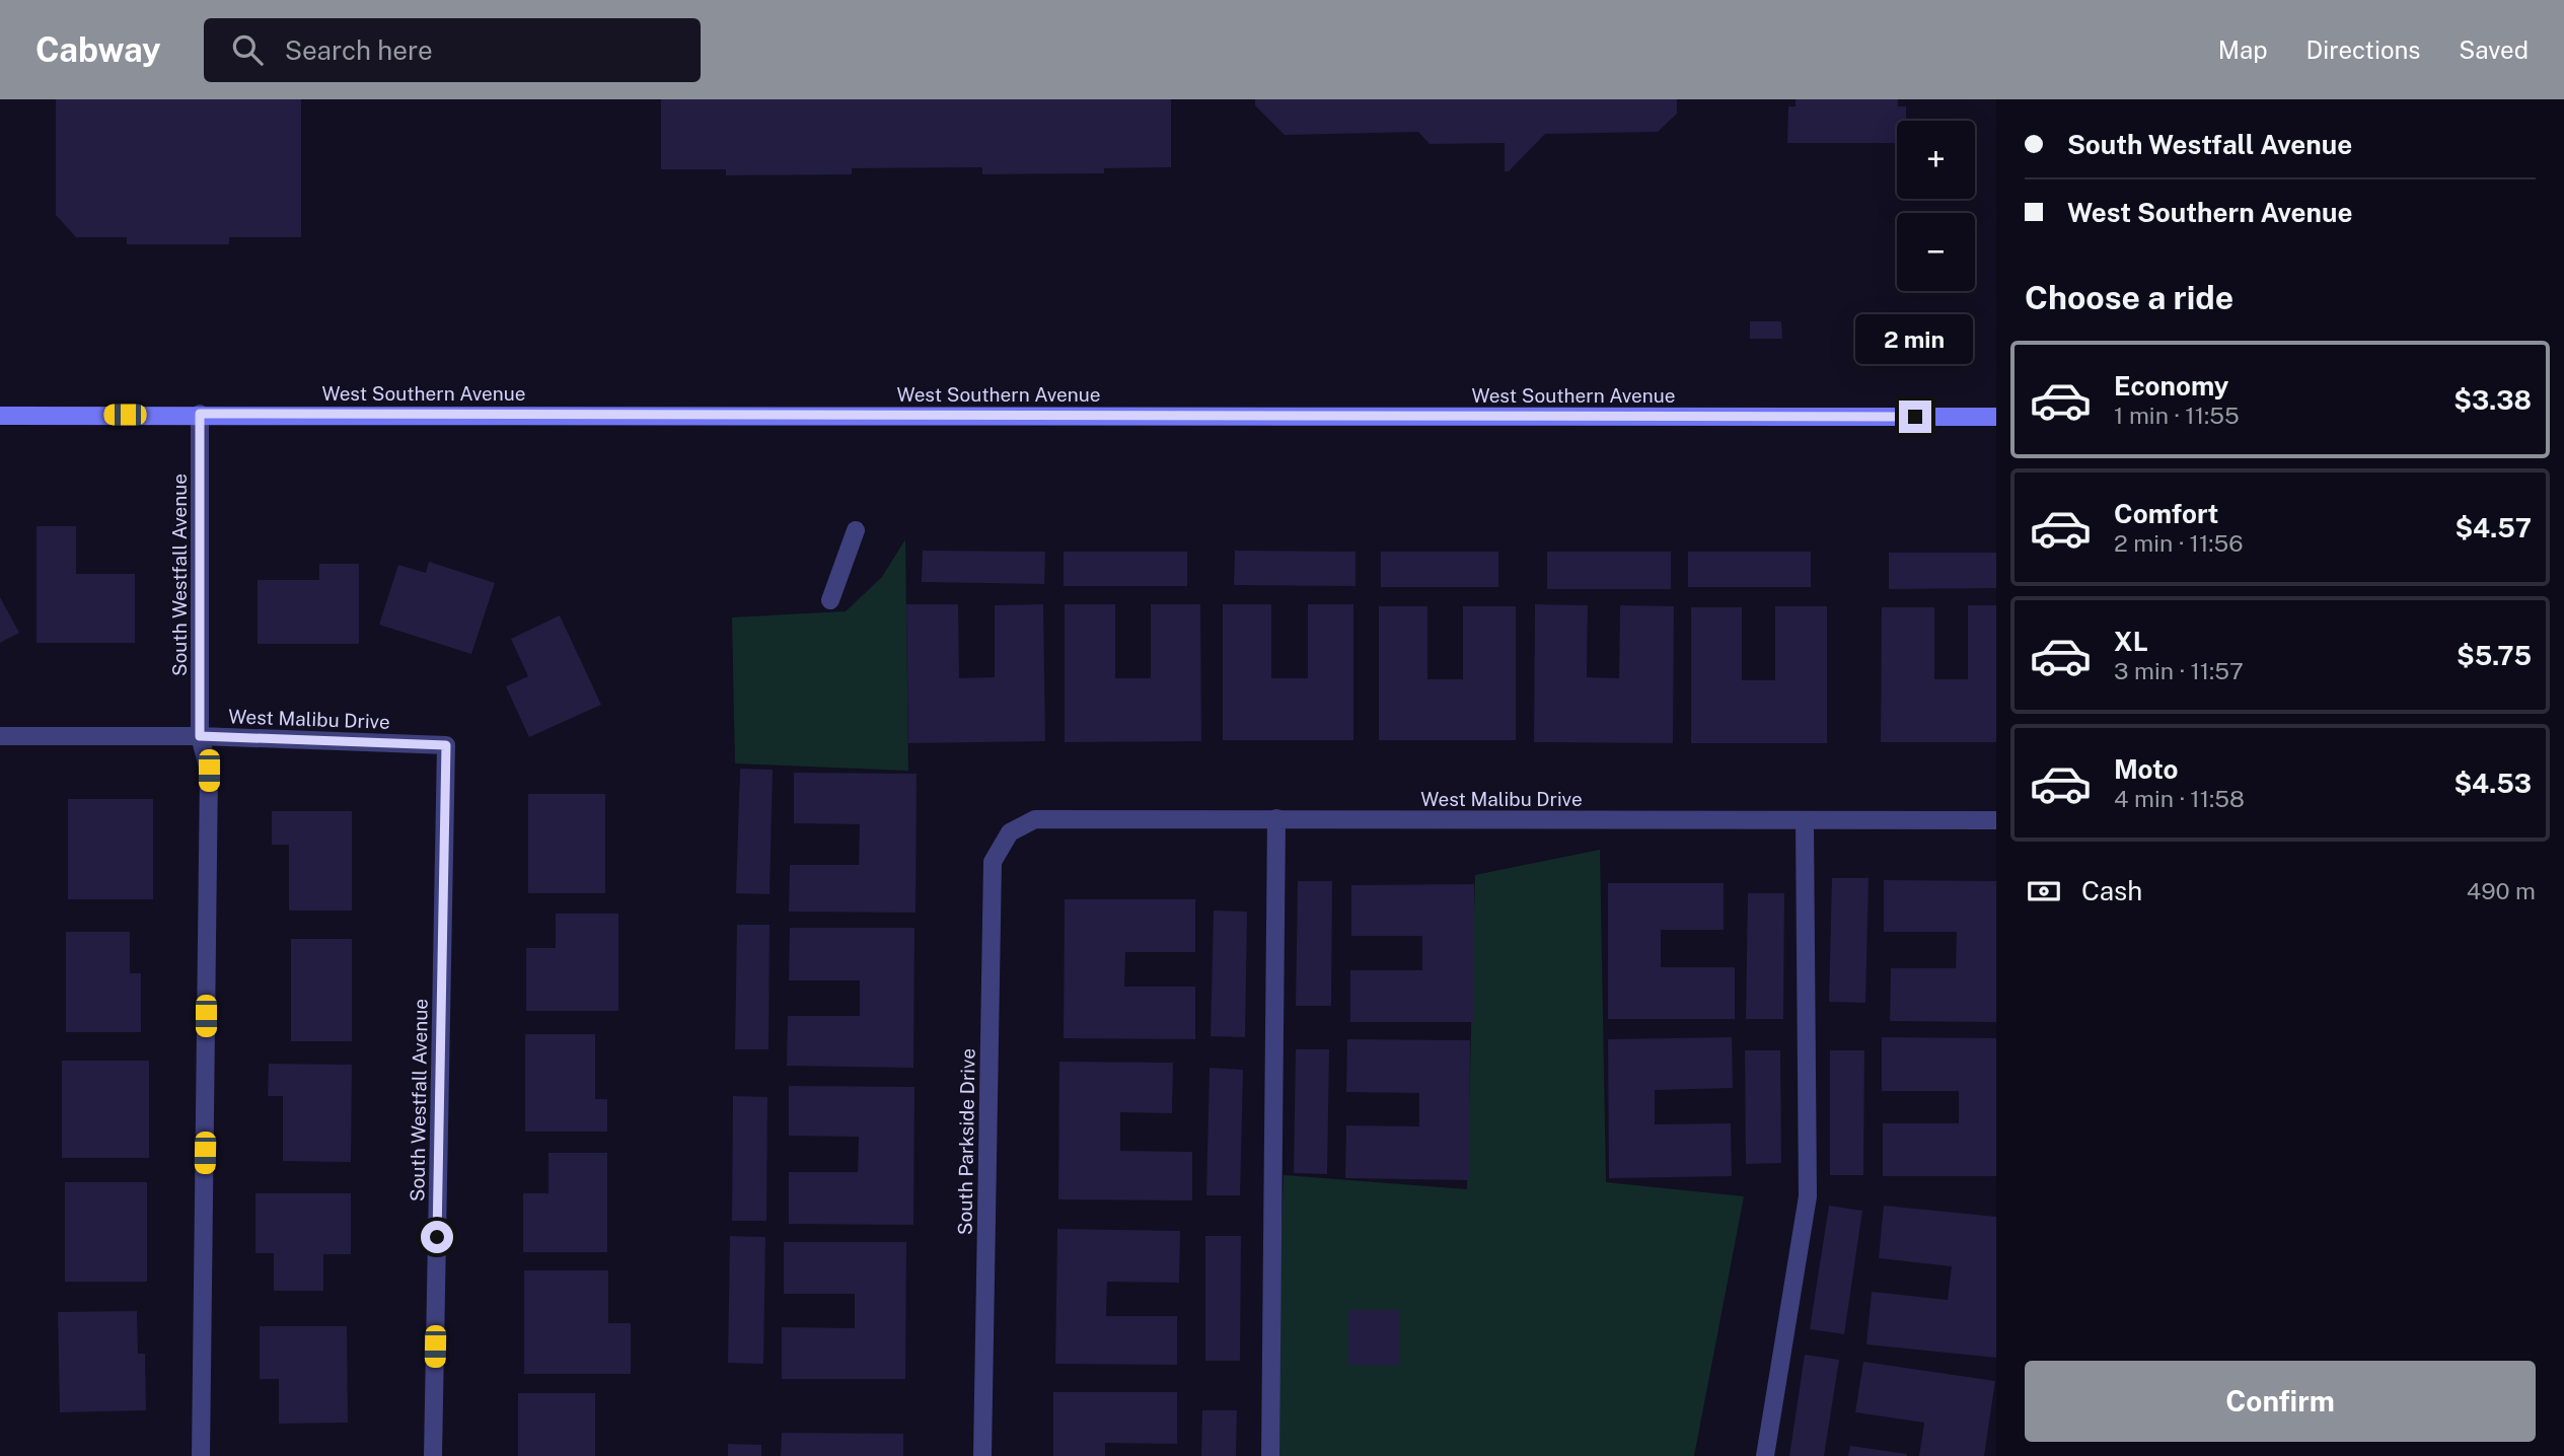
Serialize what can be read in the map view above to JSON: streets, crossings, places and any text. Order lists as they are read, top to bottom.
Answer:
{
  "streets": {
    "main road": ["West Southern Avenue"],
    "street": ["South Westfall Avenue", "West Malibu Drive", "South Parkside Drive"]
  },
  "crossings": [
    ["West Southern Avenue", "South Westfall Avenue"],
    ["South Westfall Avenue", "West Malibu Drive"],
    ["West Malibu Drive", "South Parkside Drive"]
  ],
  "page": {
    "header": "Cabway",
    "search": "Search here",
    "nav": ["Map", "Directions", "Saved"],
    "banner": ["South Westfall Avenue", "West Southern Avenue"],
    "map_buttons": ["+", "−"],
    "heading": "Choose a ride",
    "bubble": "2 min",
    "list": [
      {
        "name": "Economy",
        "note": "1 min · 11:55",
        "value": "$3.38"
      },
      {
        "name": "Comfort",
        "note": "2 min · 11:56",
        "value": "$4.57"
      },
      {
        "name": "XL",
        "note": "3 min · 11:57",
        "value": "$5.75"
      },
      {
        "name": "Moto",
        "note": "4 min · 11:58",
        "value": "$4.53"
      }
    ],
    "pay": ["Cash", "490 m"],
    "buttons": "Confirm"
  }
}
